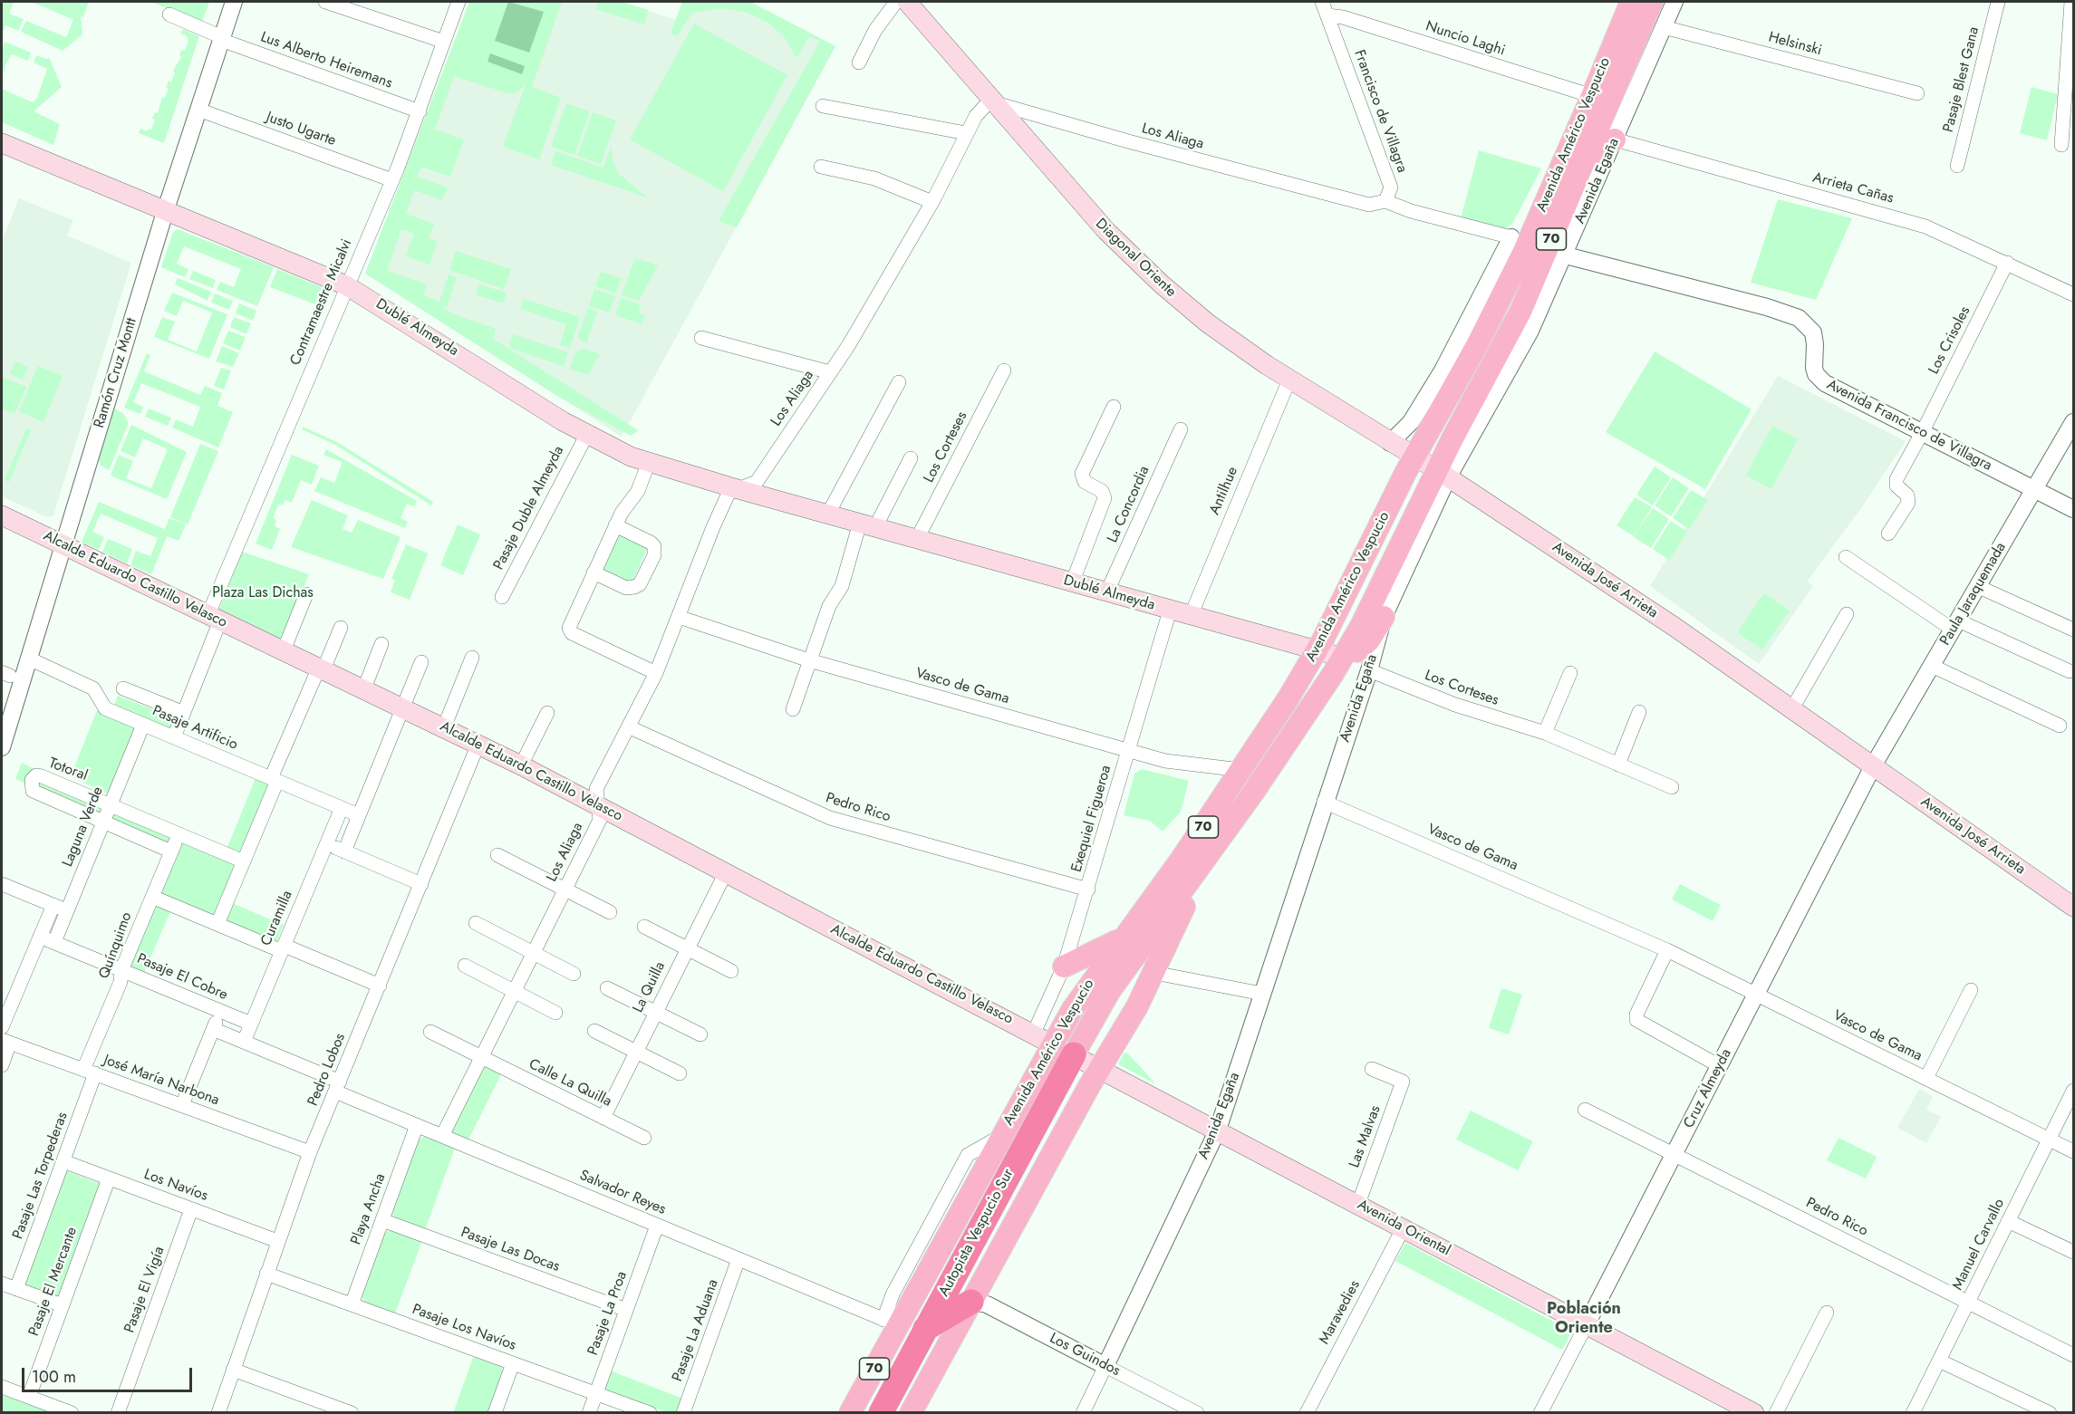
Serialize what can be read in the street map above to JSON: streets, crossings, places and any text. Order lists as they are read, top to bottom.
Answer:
{
  "streets": {
    "highway": ["70", "Autopista Vespucio Sur"],
    "main road": [
      "Avenida Américo Vespucio",
      "Diagonal Oriente",
      "Dublé Almeyda",
      "Alcalde Eduardo Castillo Velasco",
      "Avenida José Arrieta",
      "Avenida Oriental"
    ],
    "street": [
      "Nuncio Laghi",
      "Helsinski",
      "Lus Alberto Heiremans",
      "Pasaje Blest Gana",
      "Francisco de Villagra",
      "Justo Ugarte",
      "Los Aliaga",
      "Avenida Egaña",
      "Arrieta Cañas",
      "Contramaestre Micalvi",
      "Los Crisoles",
      "Ramón Cruz Montt",
      "Avenida Francisco de Villagra",
      "Los Corteses",
      "Antilhue",
      "La Concordia",
      "Pasaje Duble Almeyda",
      "Paula Jaraquemada",
      "Vasco de Gama",
      "Pasaje Artificio",
      "Totoral",
      "Pedro Rico",
      "Exequiel Figueroa",
      "Laguna Verde",
      "Curamilla",
      "Quínquimo",
      "Pasaje El Cobre",
      "La Quilla",
      "Pedro Lobos",
      "José María Narbona",
      "Calle La Quilla",
      "Cruz Almeyda",
      "Las Malvas",
      "Pasaje Las Torpederas",
      "Los Navíos",
      "Salvador Reyes",
      "Playa Ancha",
      "Manuel Carvallo",
      "Pasaje Las Docas",
      "Pasaje El Mercante",
      "Pasaje El Vigía",
      "Maravedies",
      "Pasaje La Proa",
      "Pasaje Los Navíos",
      "Pasaje La Aduana",
      "Los Guindos"
    ]
  },
  "crossings": [
    ["Nuncio Laghi", "Francisco de Villagra"],
    ["Nuncio Laghi", "Avenida Américo Vespucio"],
    ["Helsinski", "Avenida Egaña"],
    ["Lus Alberto Heiremans", "Contramaestre Micalvi"],
    ["Lus Alberto Heiremans", "Ramón Cruz Montt"],
    ["Francisco de Villagra", "Los Aliaga"],
    ["Justo Ugarte", "Contramaestre Micalvi"],
    ["Justo Ugarte", "Ramón Cruz Montt"],
    ["Avenida Américo Vespucio", "Avenida Egaña"],
    ["Avenida Américo Vespucio", "Diagonal Oriente"],
    ["Avenida Américo Vespucio", "Dublé Almeyda"],
    ["Avenida Américo Vespucio", "Alcalde Eduardo Castillo Velasco"],
    ["Avenida Américo Vespucio", "Avenida José Arrieta"],
    ["Avenida Américo Vespucio", "Vasco de Gama"],
    ["Avenida Américo Vespucio", "Exequiel Figueroa"],
    ["Avenida Américo Vespucio", "Salvador Reyes"],
    ["Avenida Américo Vespucio", "Avenida Oriental"],
    ["Avenida Américo Vespucio", "Autopista Vespucio Sur"],
    ["Avenida Américo Vespucio", "Los Guindos"],
    ["Los Aliaga", "Diagonal Oriente"],
    ["Los Aliaga", "Dublé Almeyda"],
    ["Los Aliaga", "Alcalde Eduardo Castillo Velasco"],
    ["Los Aliaga", "Vasco de Gama"],
    ["Los Aliaga", "Pedro Rico"],
    ["Los Aliaga", "Calle La Quilla"],
    ["Los Aliaga", "Salvador Reyes"],
    ["Avenida Egaña", "Arrieta Cañas"],
    ["Avenida Egaña", "Avenida Francisco de Villagra"],
    ["Avenida Egaña", "Los Corteses"],
    ["Avenida Egaña", "Avenida José Arrieta"],
    ["Avenida Egaña", "Vasco de Gama"],
    ["Avenida Egaña", "Avenida Oriental"],
    ["Avenida Egaña", "Los Guindos"],
    ["Arrieta Cañas", "Los Crisoles"],
    ["Diagonal Oriente", "Antilhue"],
    ["Diagonal Oriente", "Avenida José Arrieta"],
    ["Contramaestre Micalvi", "Dublé Almeyda"],
    ["Contramaestre Micalvi", "Alcalde Eduardo Castillo Velasco"],
    ["Dublé Almeyda", "Ramón Cruz Montt"],
    ["Dublé Almeyda", "Los Corteses"],
    ["Dublé Almeyda", "Antilhue"],
    ["Dublé Almeyda", "La Concordia"],
    ["Dublé Almeyda", "Pasaje Duble Almeyda"],
    ["Dublé Almeyda", "Exequiel Figueroa"],
    ["Los Crisoles", "Avenida Francisco de Villagra"],
    ["Ramón Cruz Montt", "Alcalde Eduardo Castillo Velasco"],
    ["Ramón Cruz Montt", "Pasaje Artificio"],
    ["Avenida Francisco de Villagra", "Paula Jaraquemada"],
    ["Alcalde Eduardo Castillo Velasco", "Exequiel Figueroa"],
    ["Alcalde Eduardo Castillo Velasco", "La Quilla"],
    ["Alcalde Eduardo Castillo Velasco", "Pedro Lobos"],
    ["Alcalde Eduardo Castillo Velasco", "Avenida Oriental"],
    ["Alcalde Eduardo Castillo Velasco", "Autopista Vespucio Sur"],
    ["Avenida José Arrieta", "Paula Jaraquemada"],
    ["Avenida José Arrieta", "Cruz Almeyda"],
    ["Paula Jaraquemada", "Cruz Almeyda"],
    ["Vasco de Gama", "Exequiel Figueroa"],
    ["Vasco de Gama", "Cruz Almeyda"],
    ["Vasco de Gama", "Manuel Carvallo"],
    ["Pasaje Artificio", "Laguna Verde"],
    ["Pasaje Artificio", "Curamilla"],
    ["Totoral", "Laguna Verde"],
    ["Totoral", "Quínquimo"],
    ["Pedro Rico", "Exequiel Figueroa"],
    ["Pedro Rico", "Cruz Almeyda"],
    ["Pedro Rico", "Manuel Carvallo"],
    ["Exequiel Figueroa", "Avenida Oriental"],
    ["Exequiel Figueroa", "Autopista Vespucio Sur"],
    ["Laguna Verde", "Pasaje El Cobre"],
    ["Curamilla", "Pasaje El Cobre"],
    ["Quínquimo", "Pasaje El Cobre"],
    ["Quínquimo", "José María Narbona"],
    ["Quínquimo", "Pasaje Las Torpederas"],
    ["La Quilla", "Calle La Quilla"],
    ["Pedro Lobos", "José María Narbona"],
    ["Pedro Lobos", "Los Navíos"],
    ["Pedro Lobos", "Salvador Reyes"],
    ["Pedro Lobos", "Pasaje Los Navíos"],
    ["José María Narbona", "Pasaje Las Torpederas"],
    ["Cruz Almeyda", "Avenida Oriental"],
    ["Las Malvas", "Avenida Oriental"],
    ["Pasaje Las Torpederas", "Los Navíos"],
    ["Los Navíos", "Pasaje El Mercante"],
    ["Los Navíos", "Pasaje El Vigía"],
    ["Salvador Reyes", "Playa Ancha"],
    ["Salvador Reyes", "Pasaje La Proa"],
    ["Salvador Reyes", "Pasaje La Aduana"],
    ["Playa Ancha", "Pasaje Las Docas"],
    ["Playa Ancha", "Pasaje Los Navíos"],
    ["Avenida Oriental", "Autopista Vespucio Sur"],
    ["Avenida Oriental", "Maravedies"],
    ["Pasaje Las Docas", "Pasaje La Proa"],
    ["Pasaje La Proa", "Pasaje Los Navíos"]
  ],
  "districts": ["Población Oriente"],
  "parks": ["Plaza Las Dichas"],
  "scale_bar": "100 m"
}
